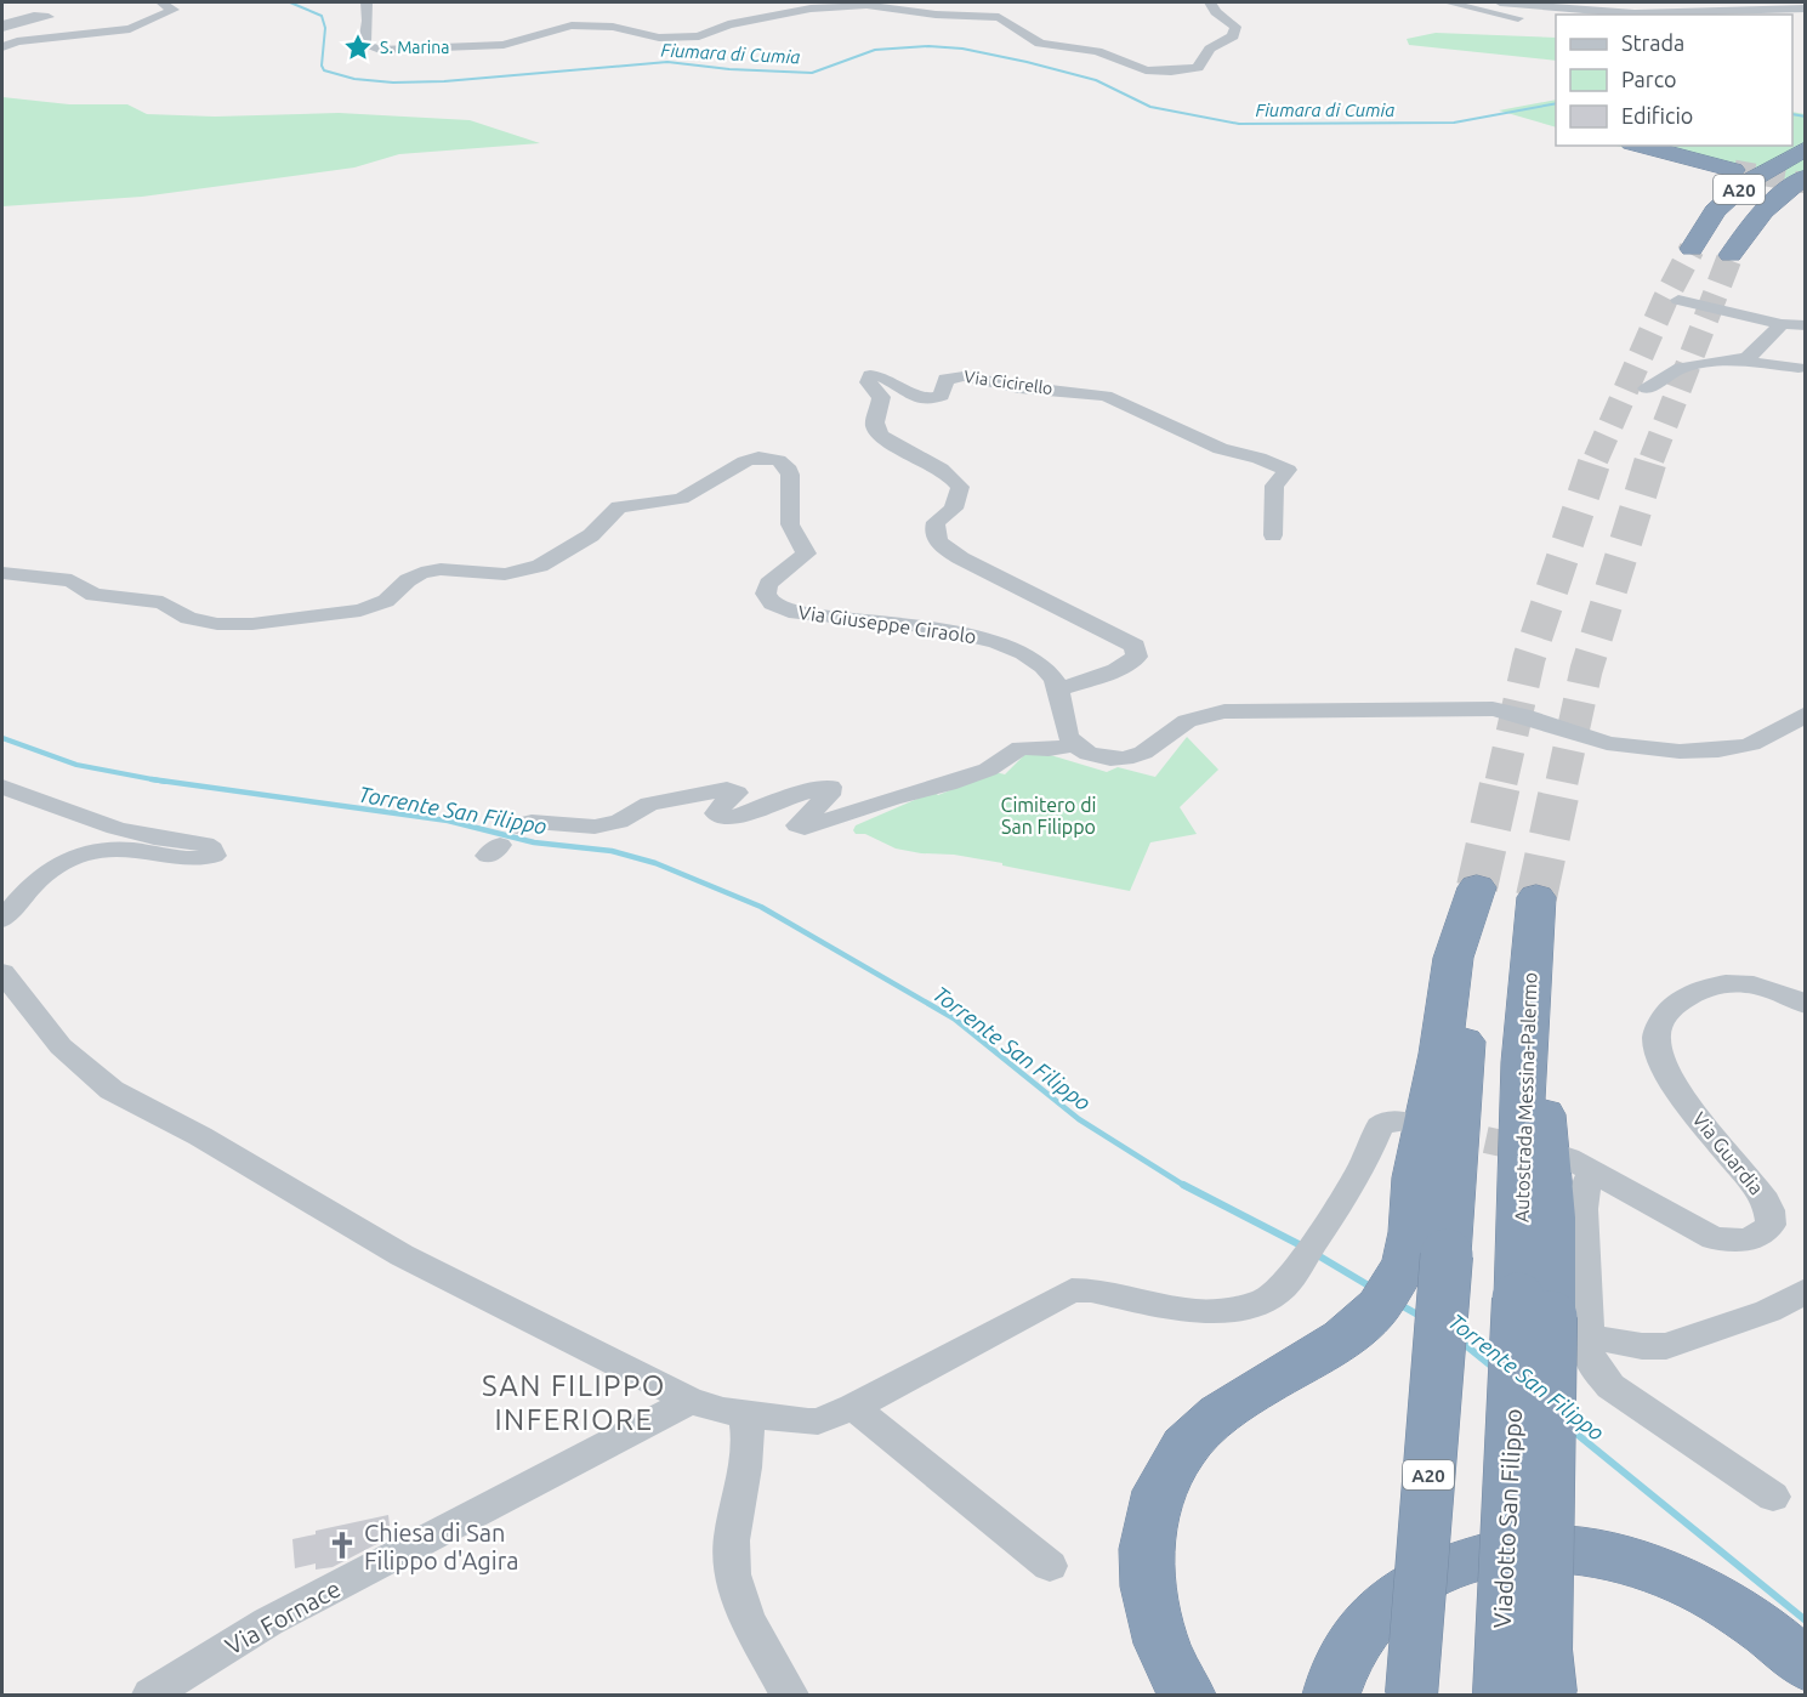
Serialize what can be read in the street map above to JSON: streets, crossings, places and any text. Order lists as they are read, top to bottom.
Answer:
{
  "streets": {
    "highway": ["A20", "Viadotto San Filippo"],
    "street": [
      "Via Cicirello",
      "Via Giuseppe Ciraolo",
      "Via Guardia",
      "Via Fornace"
    ]
  },
  "crossings": [
    ["Via Cicirello", "Via Giuseppe Ciraolo"]
  ],
  "districts": ["SAN FILIPPO INFERIORE"],
  "water": ["Fiumara di Cumia", "Torrente San Filippo"],
  "parks": ["Cimitero di San Filippo"],
  "places": {
    "place": ["S. Marina"],
    "church": ["Chiesa di San Filippo d'Agira"]
  },
  "legend": ["Strada", "Parco", "Edificio"]
}
